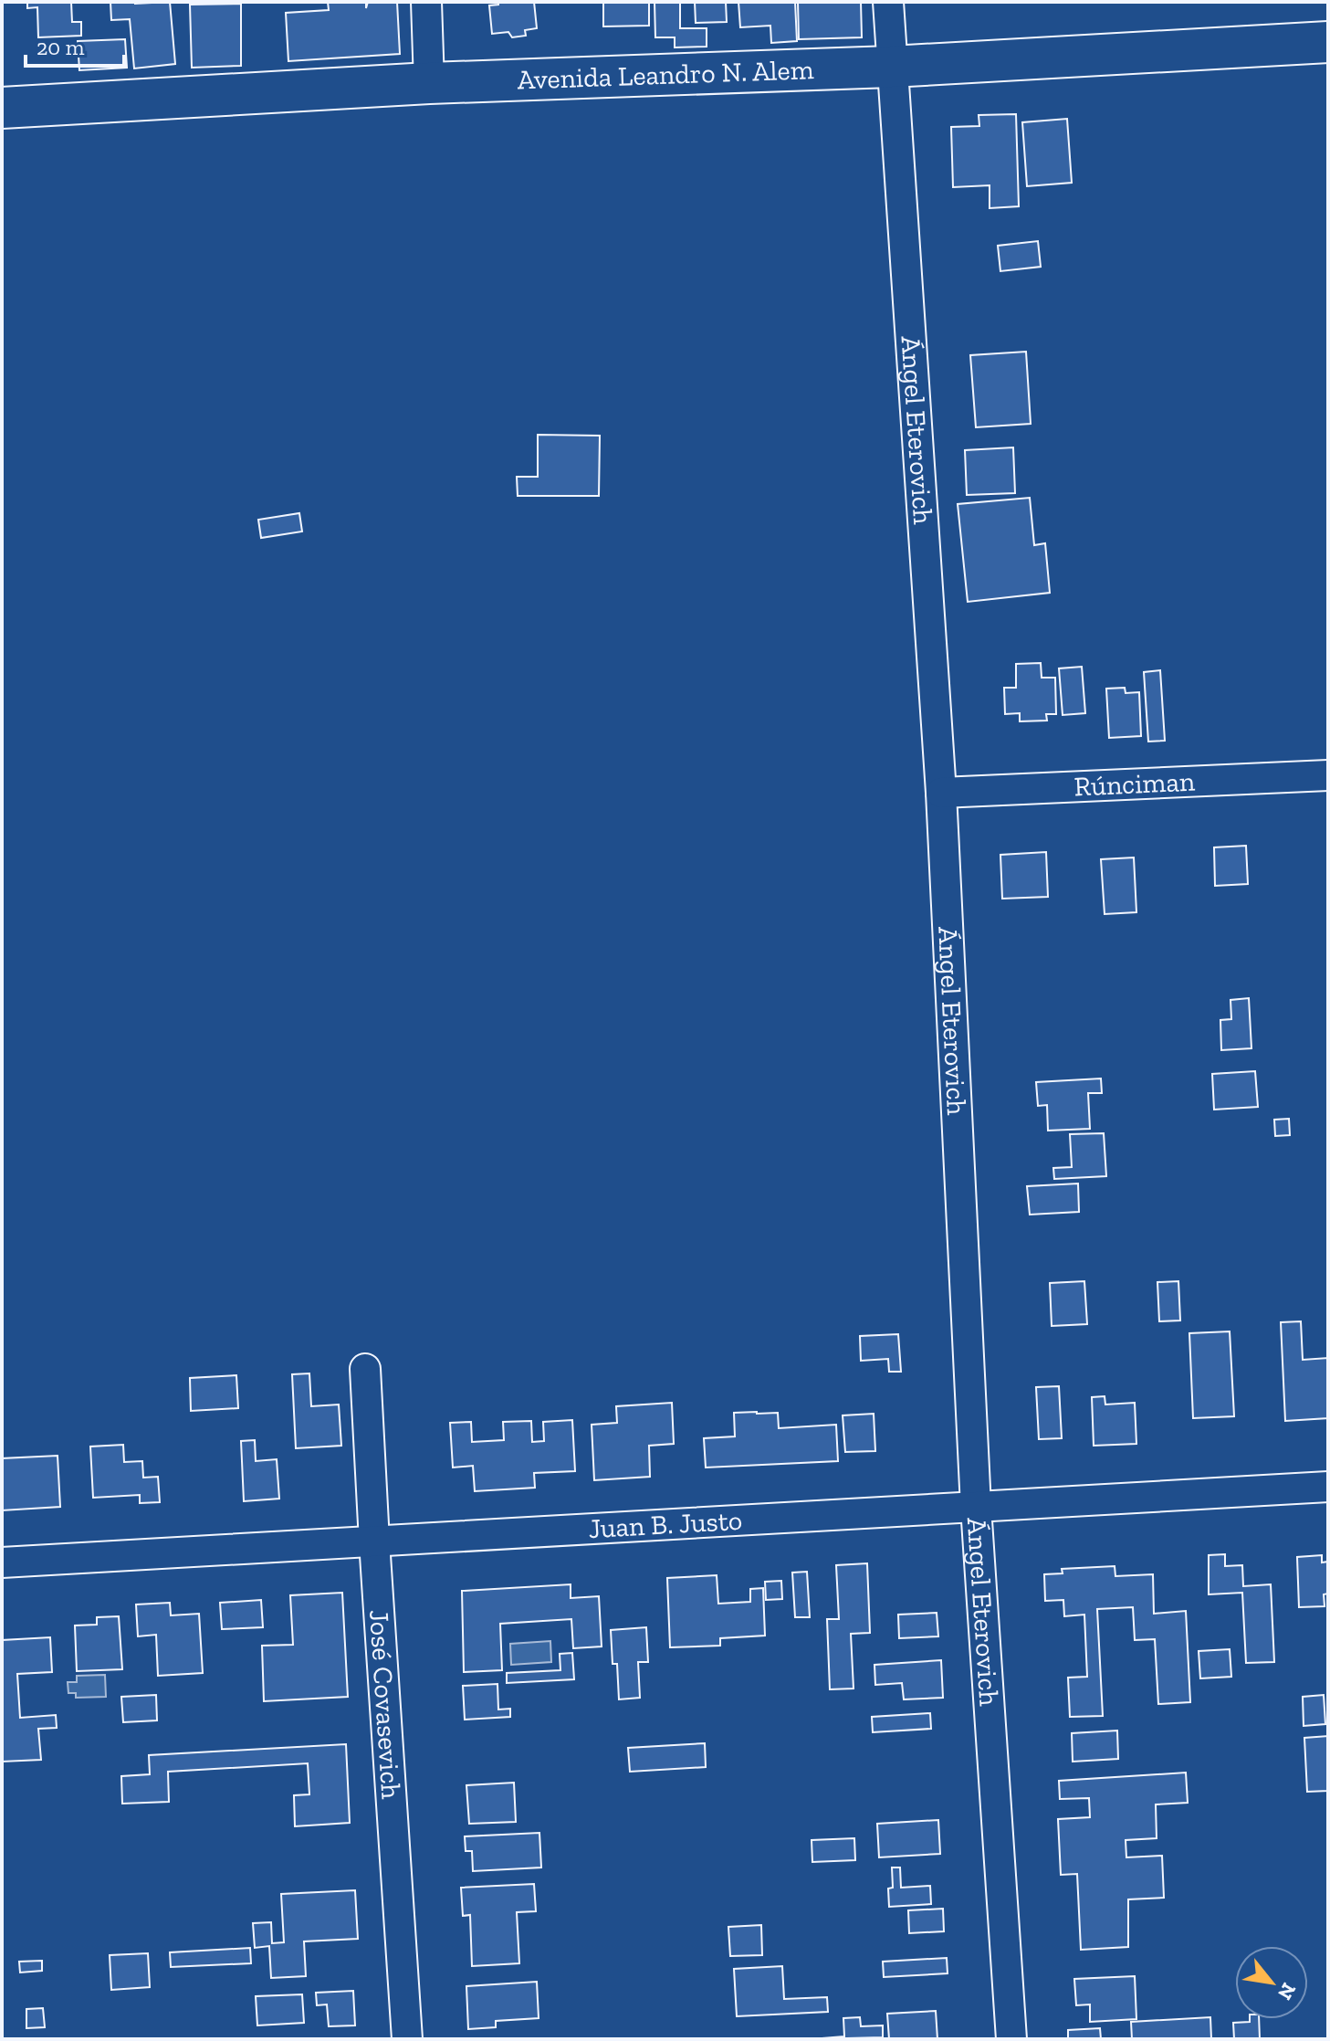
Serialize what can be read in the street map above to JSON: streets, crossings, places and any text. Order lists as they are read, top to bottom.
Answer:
{
  "streets": {
    "main road": ["Avenida Leandro N. Alem"],
    "street": [
      "Ángel Eterovich",
      "Rúnciman",
      "Juan B. Justo",
      "José Covasevich"
    ]
  },
  "crossings": [
    ["Avenida Leandro N. Alem", "Ángel Eterovich"],
    ["Ángel Eterovich", "Rúnciman"],
    ["Ángel Eterovich", "Juan B. Justo"],
    ["Juan B. Justo", "José Covasevich"]
  ],
  "scale_bar": "20 m",
  "north": "bottom right"
}
